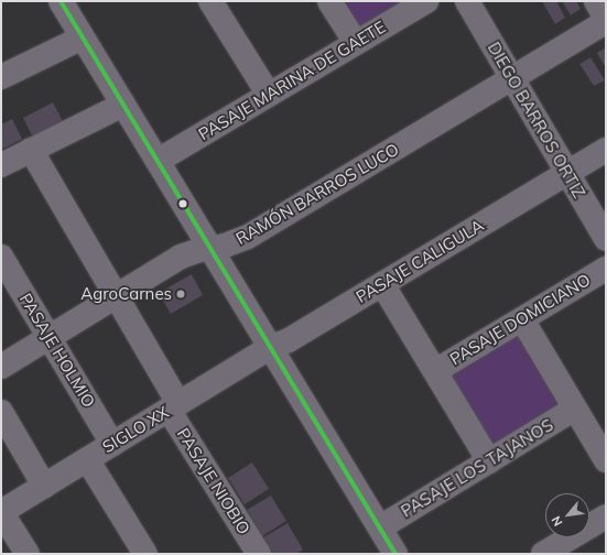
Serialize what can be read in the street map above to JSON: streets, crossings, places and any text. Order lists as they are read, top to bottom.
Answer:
{
  "streets": {
    "street": [
      "PASAJE MARINA DE GAETE",
      "DIEGO BARROS ORTIZ",
      "RAMÓN BARROS LUCO",
      "PASAJE CALIGULA",
      "PASAJE DOMICIANO",
      "PASAJE HOLMIO",
      "SIGLO XX",
      "PASAJE LOS TAJANOS",
      "PASAJE NIOBIO"
    ]
  },
  "crossings": [
    ["DIEGO BARROS ORTIZ", "RAMÓN BARROS LUCO"],
    ["DIEGO BARROS ORTIZ", "PASAJE CALIGULA"],
    ["RAMÓN BARROS LUCO", "PASAJE HOLMIO"],
    ["RAMÓN BARROS LUCO", "PASAJE NIOBIO"],
    ["PASAJE CALIGULA", "SIGLO XX"],
    ["PASAJE HOLMIO", "SIGLO XX"],
    ["SIGLO XX", "PASAJE NIOBIO"]
  ],
  "places": ["AgroCarnes"],
  "north": "bottom left"
}
